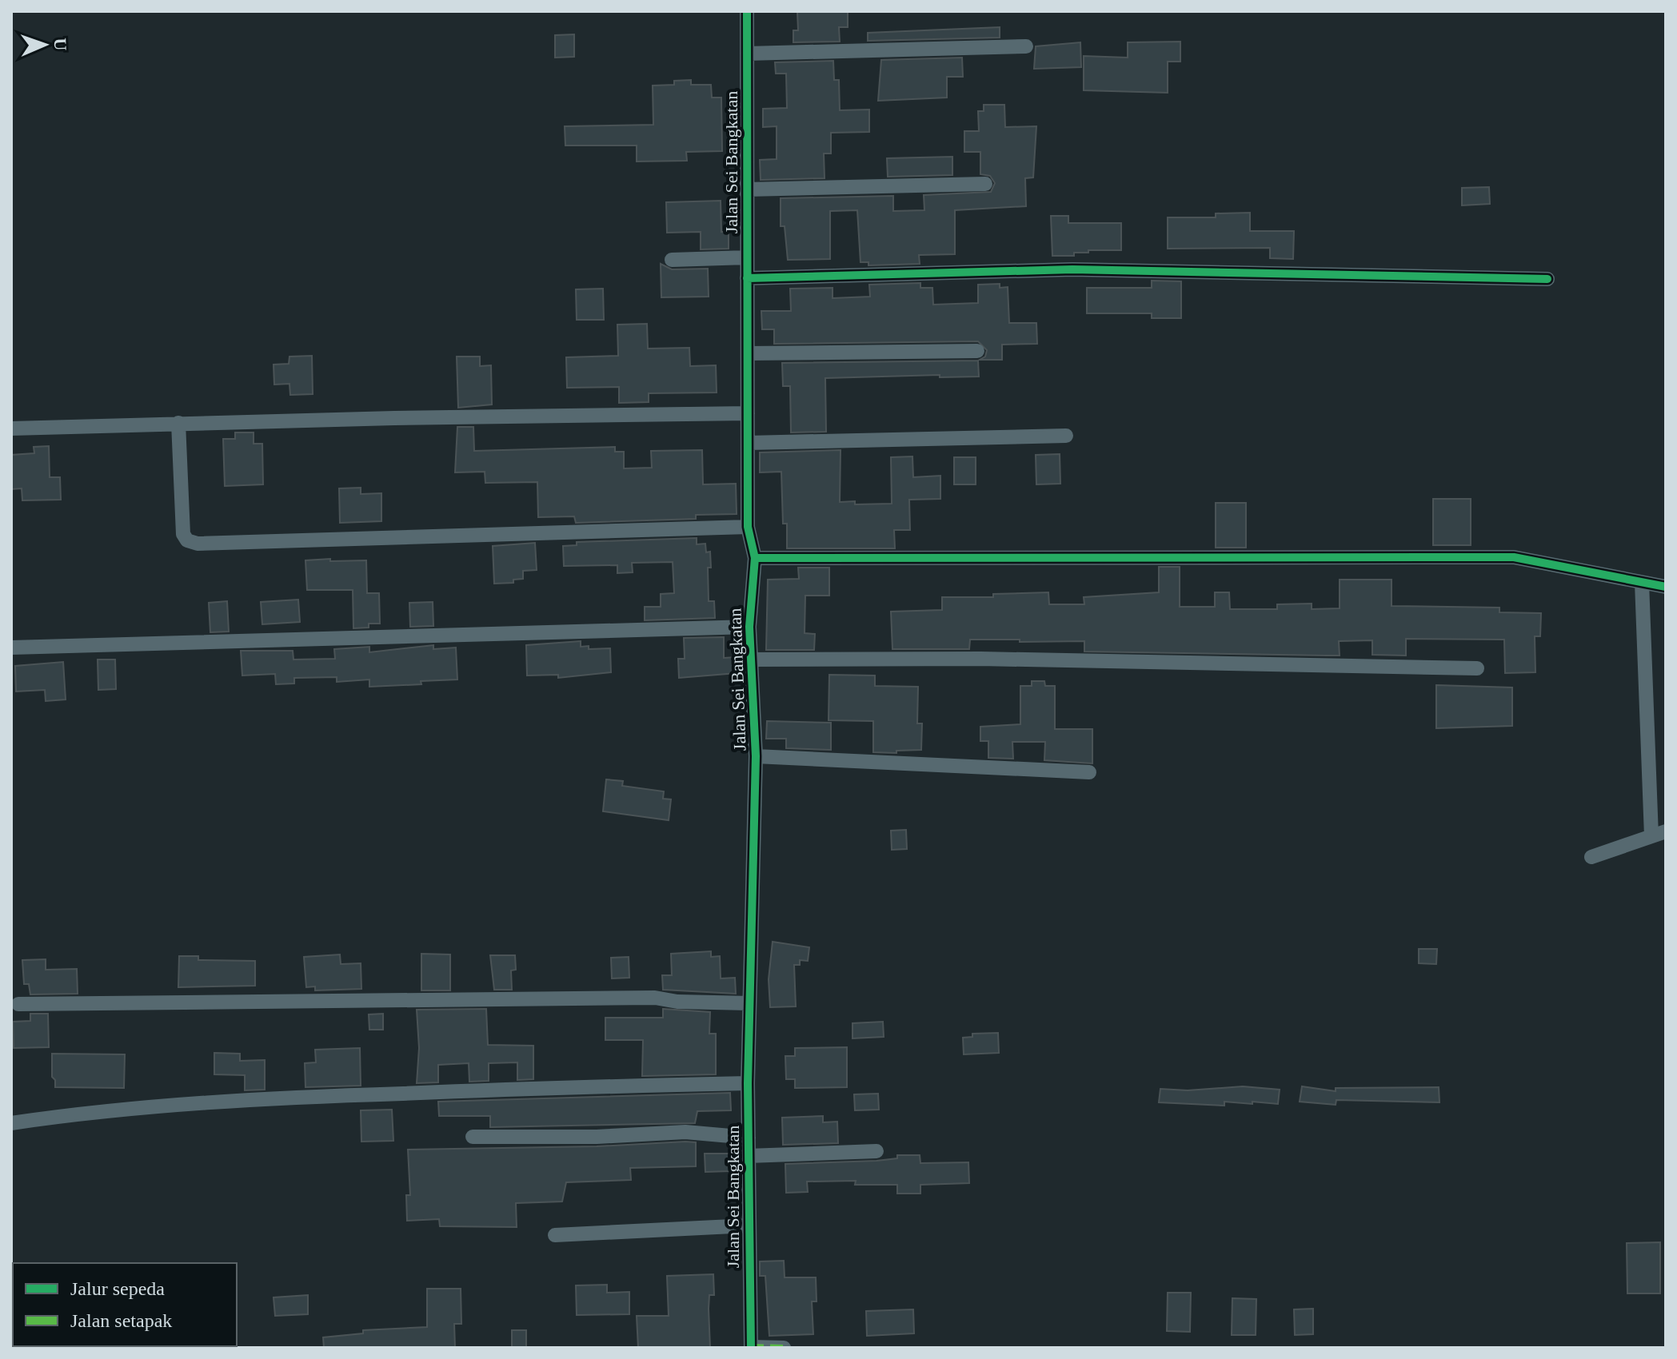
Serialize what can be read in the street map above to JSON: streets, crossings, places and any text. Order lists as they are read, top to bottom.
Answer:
{
  "streets": {
    "street": ["Jalan Sei Bangkatan"]
  },
  "legend": ["Jalur sepeda", "Jalan setapak"],
  "north": "right"
}
